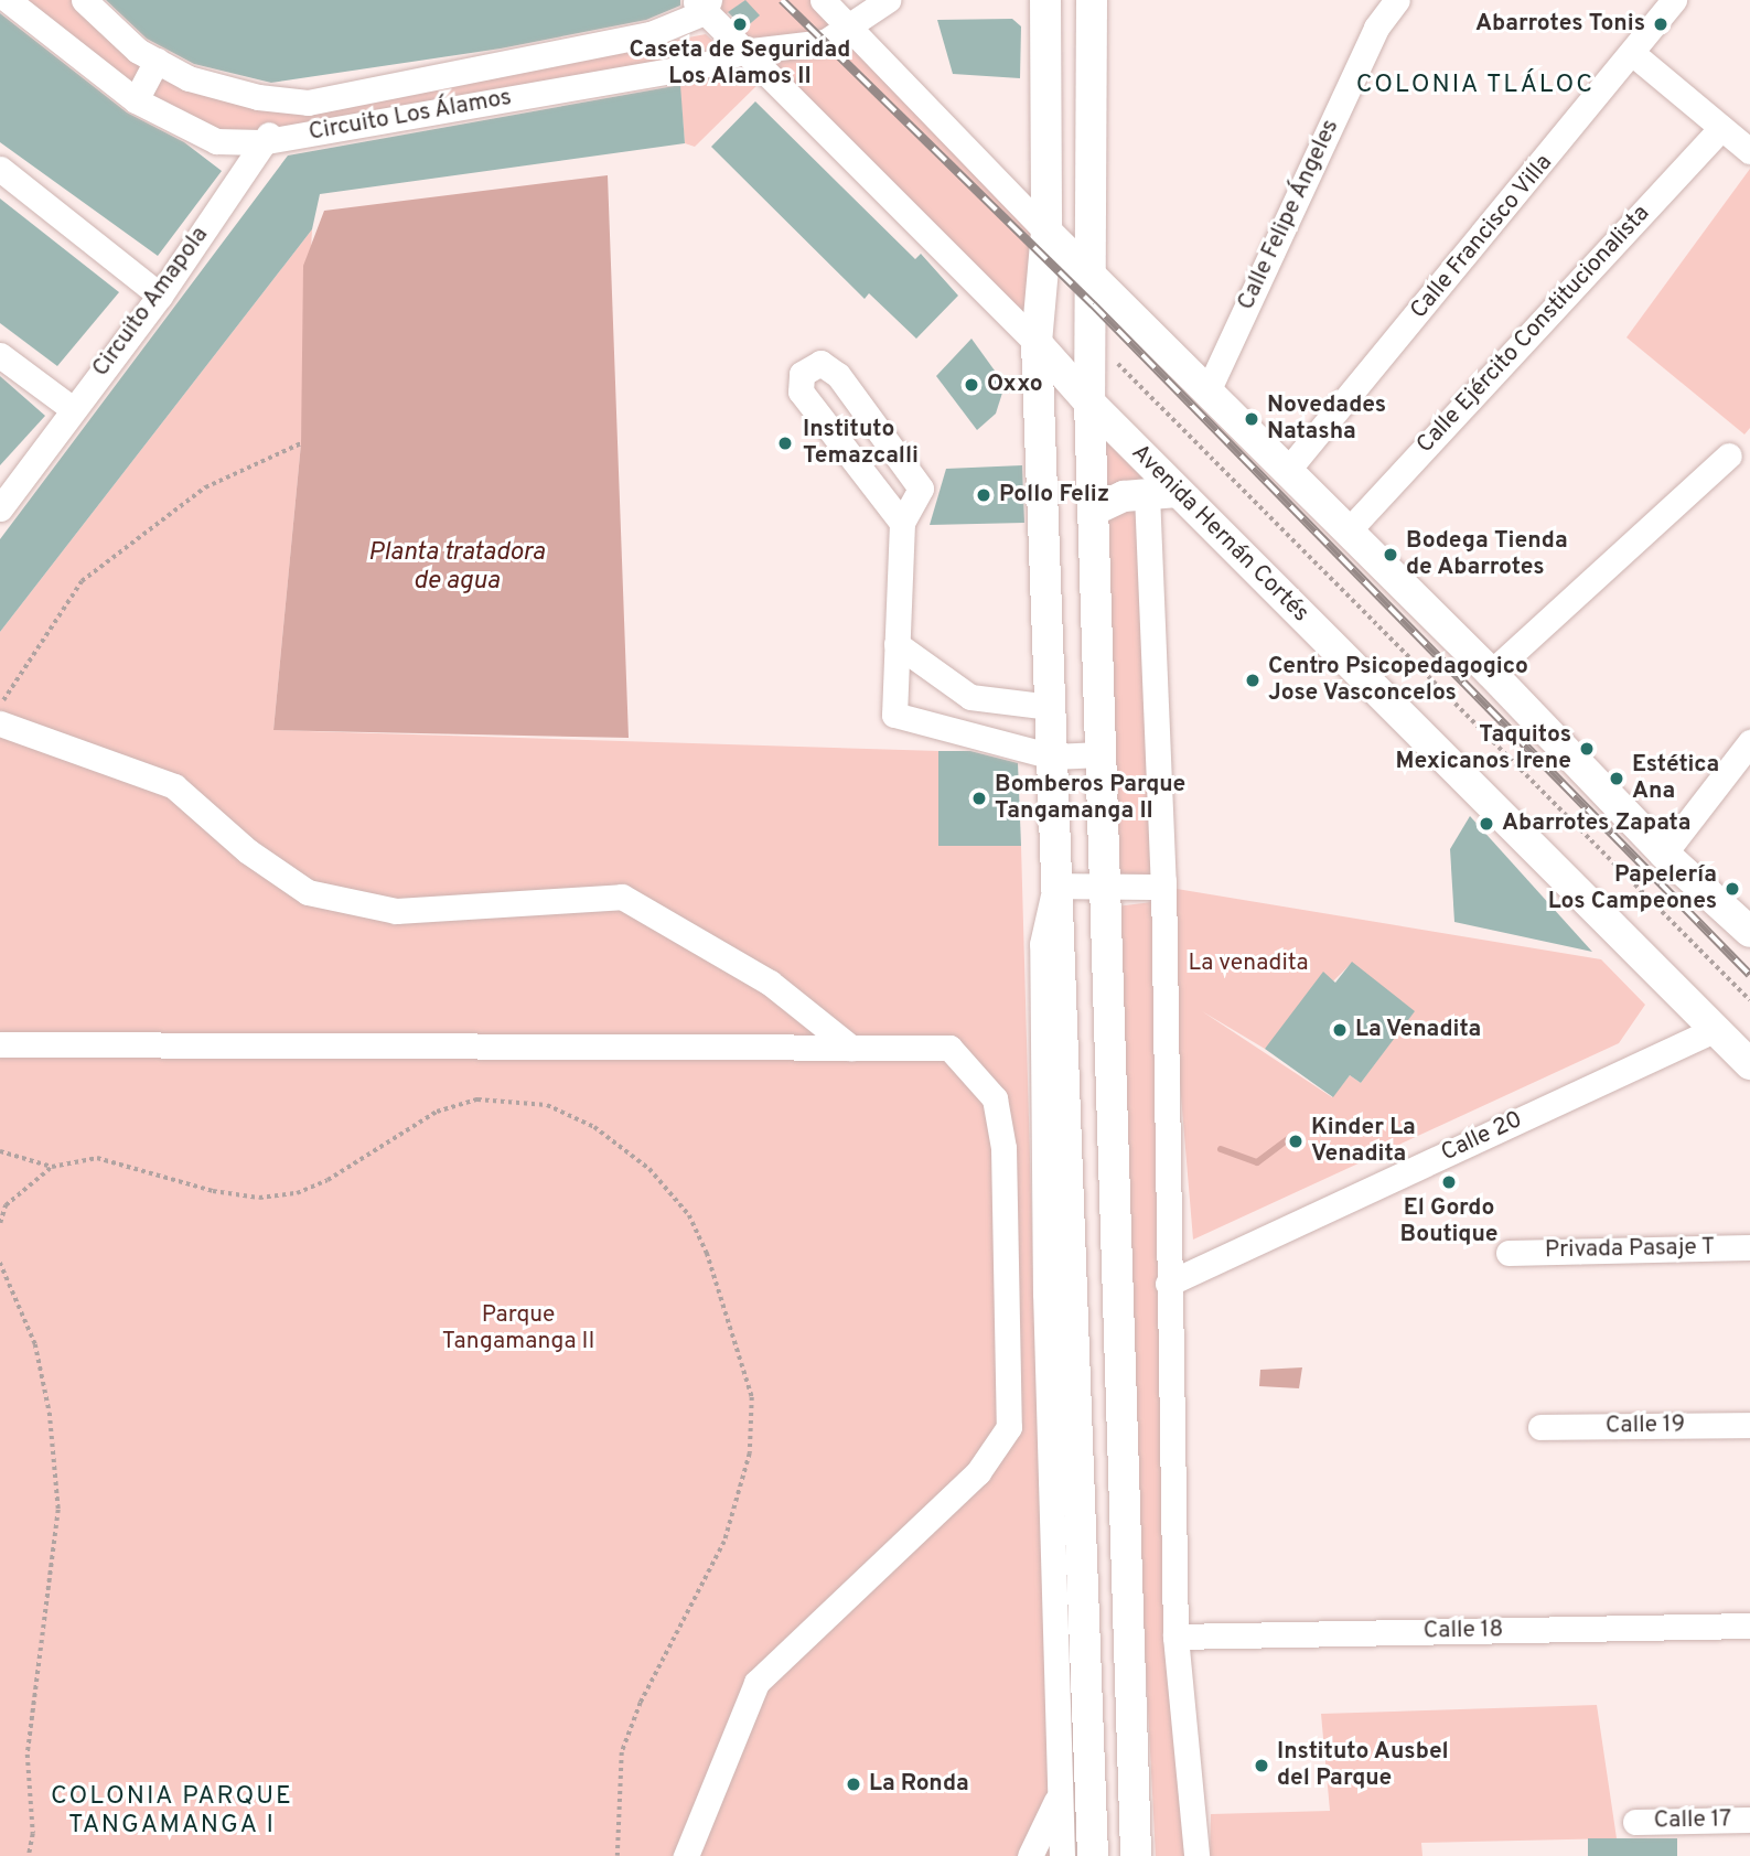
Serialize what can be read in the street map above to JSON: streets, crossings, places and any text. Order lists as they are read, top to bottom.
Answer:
{
  "streets": {
    "main road": ["Avenida Hernán Cortés"],
    "street": [
      "Circuito Los Álamos",
      "Calle Felipe Ángeles",
      "Calle Francisco Villa",
      "Circuito Amapola",
      "Calle Ejército Constitucionalista",
      "Calle 20",
      "Privada Pasaje T",
      "Calle 19",
      "Calle 18",
      "Calle 17"
    ]
  },
  "crossings": [
    ["Circuito Los Álamos", "Circuito Amapola"],
    ["Circuito Los Álamos", "Avenida Hernán Cortés"],
    ["Avenida Hernán Cortés", "Calle 20"]
  ],
  "districts": ["COLONIA TLÁLOC", "COLONIA PARQUE TANGAMANGA I"],
  "water": ["Planta tratadora de agua"],
  "parks": ["La venadita", "Parque Tangamanga II"],
  "places": [
    "Caseta de Seguridad Los Alamos II",
    "Abarrotes Tonis",
    "Oxxo",
    "Novedades Natasha",
    "Instituto Temazcalli",
    "Pollo Feliz",
    "Bodega Tienda de Abarrotes",
    "Centro Psicopedagogico Jose Vasconcelos",
    "Taquitos Mexicanos Irene",
    "Estética Ana",
    "Bomberos Parque Tangamanga II",
    "Abarrotes Zapata",
    "Papelería Los Campeones",
    "La Venadita",
    "Kinder La Venadita",
    "El Gordo Boutique",
    "Instituto Ausbel del Parque",
    "La Ronda"
  ]
}
